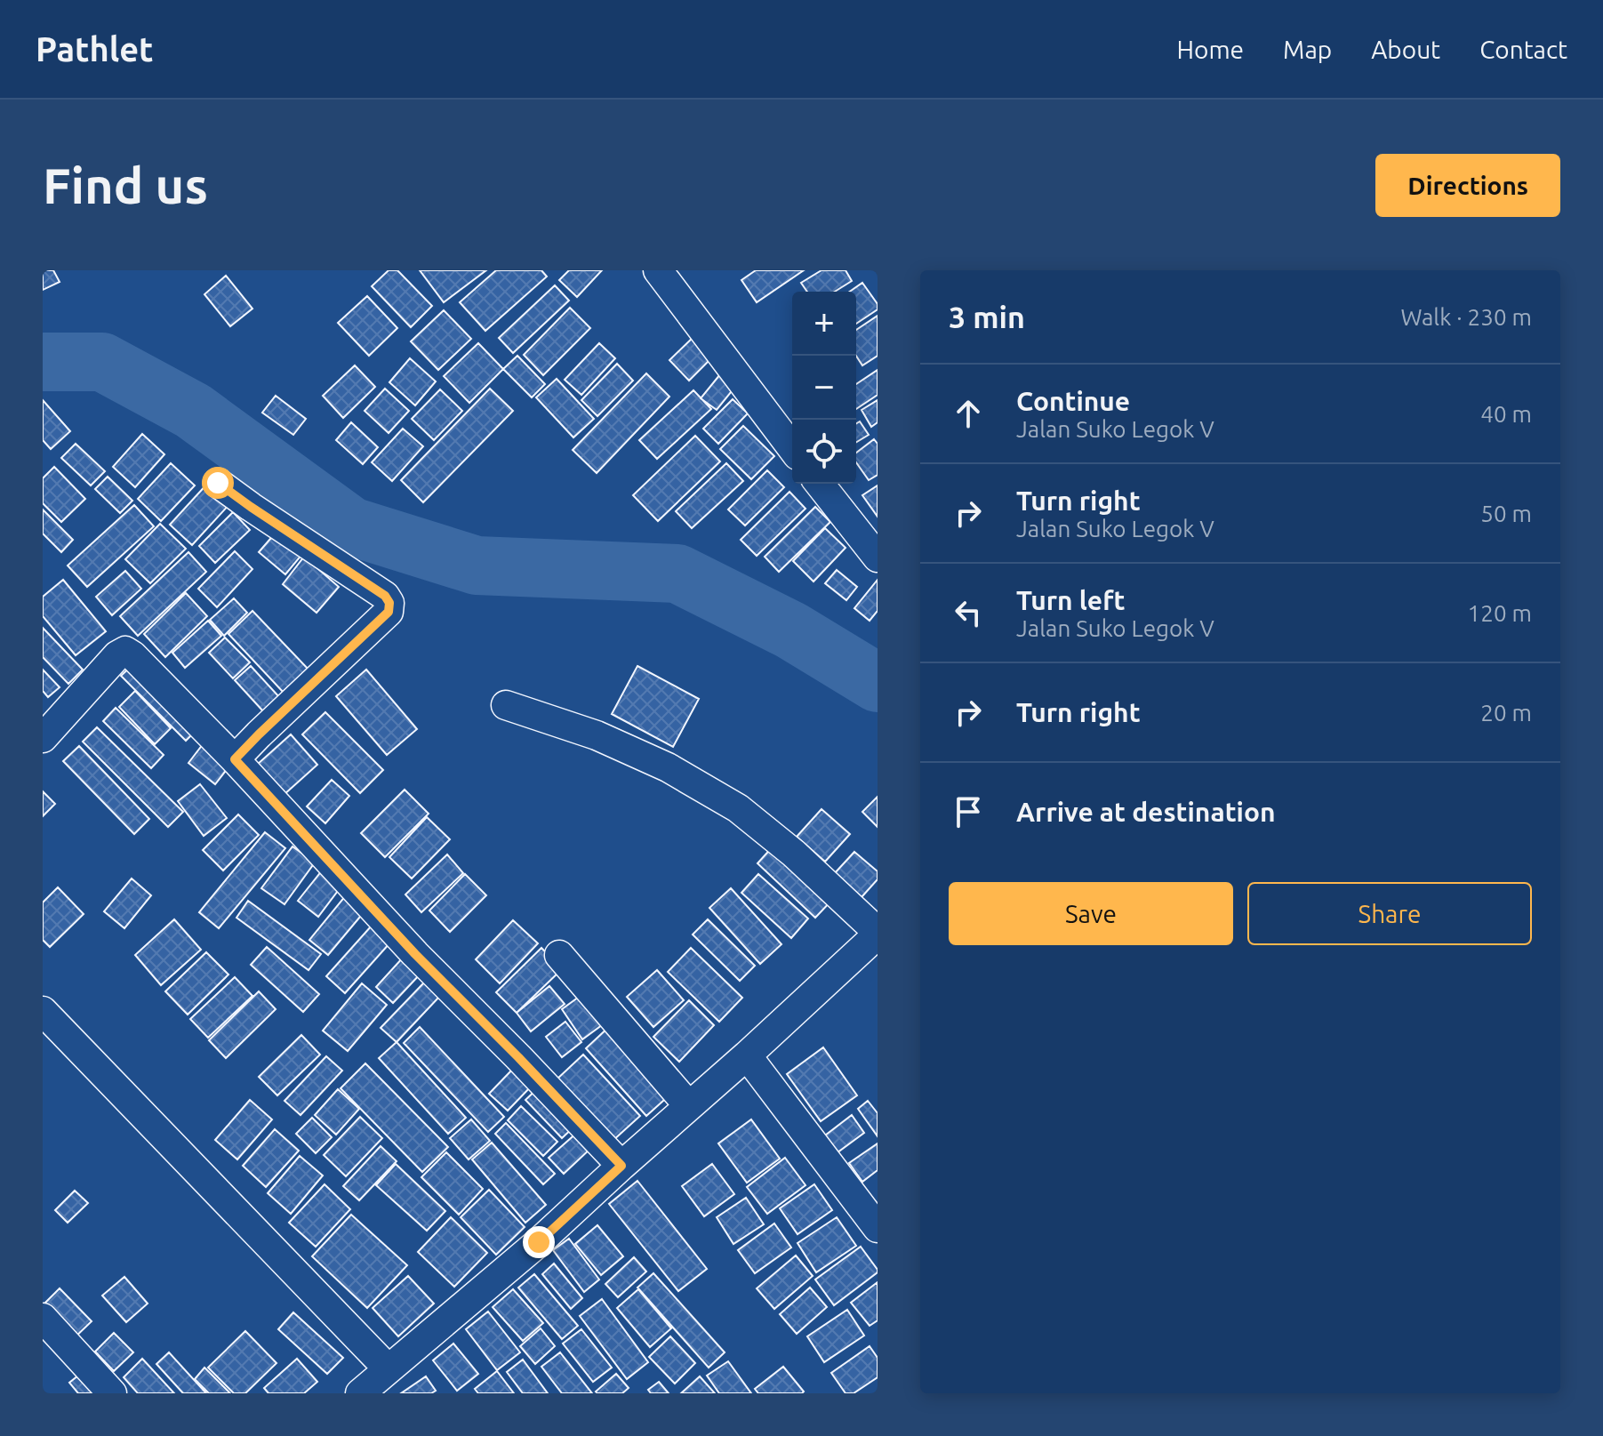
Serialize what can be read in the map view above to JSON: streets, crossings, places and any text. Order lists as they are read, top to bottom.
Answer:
{
  "page": {
    "header": "Pathlet",
    "nav": [
      "Home",
      "Map",
      "About",
      "Contact"
    ],
    "buttons": [
      "Directions",
      ["Save", "Share"]
    ],
    "title": "Find us",
    "heading": ["3 min", "Walk · 230 m"],
    "map_buttons": ["+", "−"],
    "list": [
      ["Continue", "Jalan Suko Legok V", "40 m"],
      ["Turn right", "Jalan Suko Legok V", "50 m"],
      ["Turn left", "Jalan Suko Legok V", "120 m"],
      ["Turn right", "20 m"],
      "Arrive at destination"
    ]
  }
}
